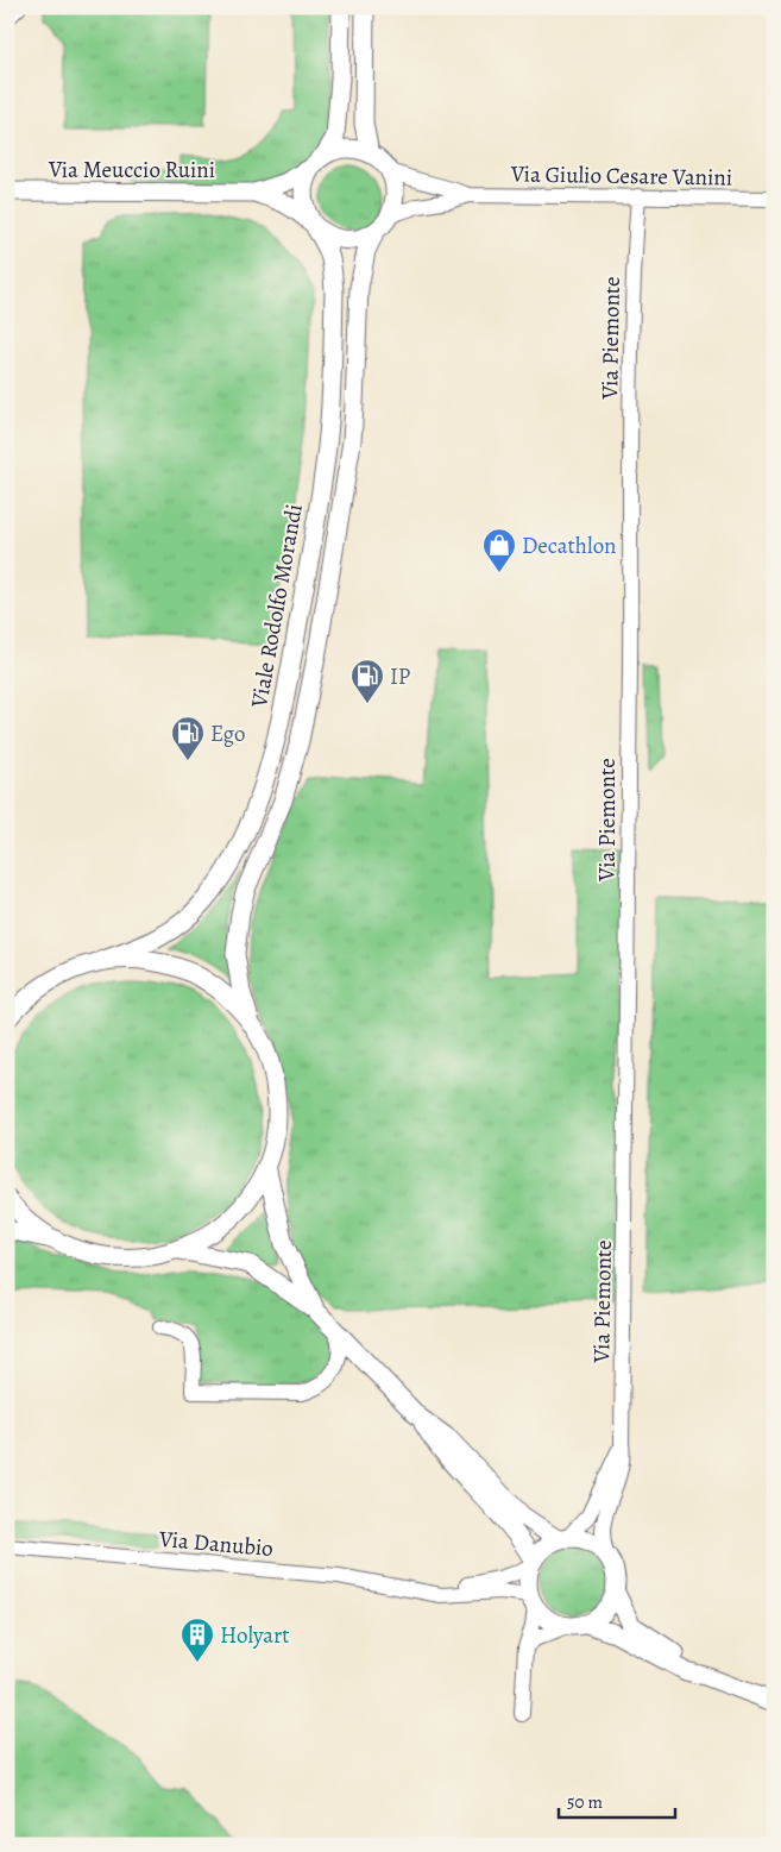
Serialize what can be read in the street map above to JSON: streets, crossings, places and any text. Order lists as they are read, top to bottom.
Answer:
{
  "streets": {
    "street": [
      "Via Meuccio Ruini",
      "Via Giulio Cesare Vanini",
      "Via Piemonte",
      "Viale Rodolfo Morandi",
      "Via Danubio"
    ]
  },
  "crossings": [
    ["Via Meuccio Ruini", "Via Giulio Cesare Vanini"],
    ["Via Meuccio Ruini", "Viale Rodolfo Morandi"],
    ["Via Giulio Cesare Vanini", "Via Piemonte"],
    ["Via Giulio Cesare Vanini", "Viale Rodolfo Morandi"],
    ["Via Piemonte", "Via Danubio"]
  ],
  "places": {
    "shop": ["Decathlon"],
    "fuel station": ["IP", "Ego"],
    "building": ["Holyart"]
  },
  "scale_bar": "50 m"
}
